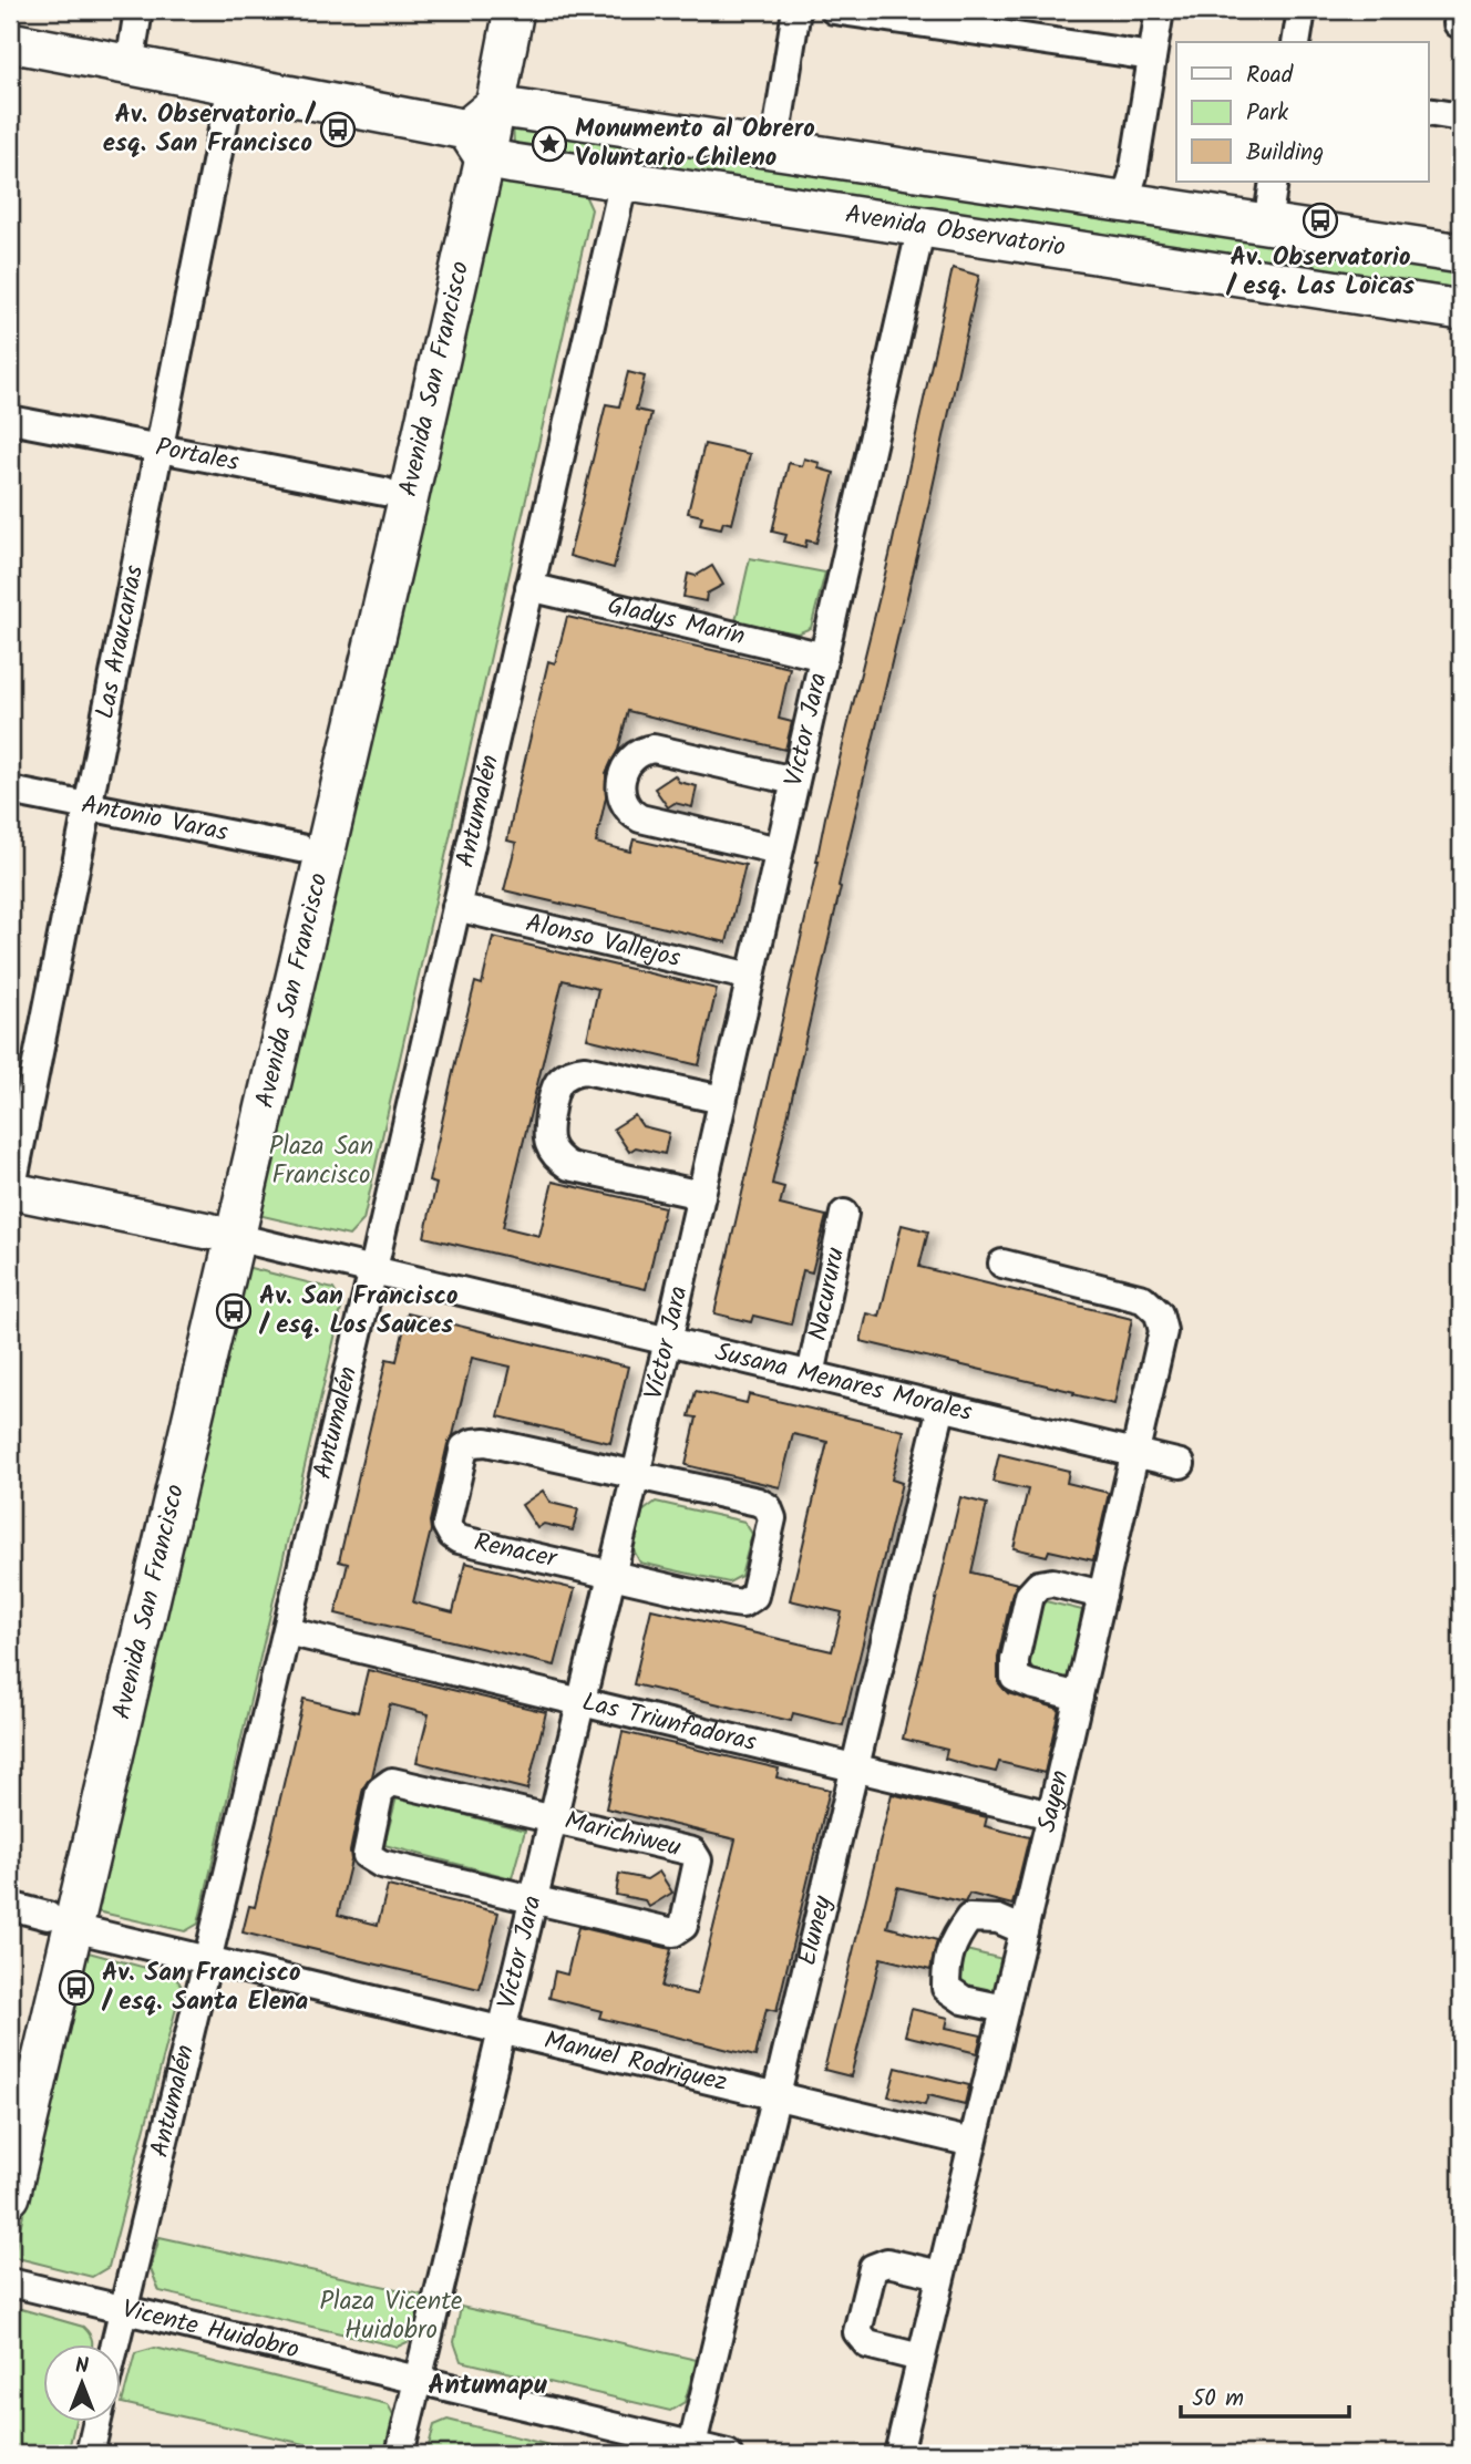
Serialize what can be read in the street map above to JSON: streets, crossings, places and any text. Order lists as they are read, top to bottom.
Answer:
{
  "streets": {
    "main road": ["Avenida Observatorio", "Avenida San Francisco"],
    "street": [
      "Portales",
      "Gladys Marín",
      "Las Araucarias",
      "Víctor Jara",
      "Antumalén",
      "Antonio Varas",
      "Alonso Vallejos",
      "Nacururu",
      "Susana Menares Morales",
      "Renacer",
      "Las Triunfadoras",
      "Sayen",
      "Marichiweu",
      "Eluney",
      "Manuel Rodriguez",
      "Vicente Huidobro"
    ]
  },
  "crossings": [
    ["Avenida Observatorio", "Avenida San Francisco"],
    ["Avenida Observatorio", "Las Araucarias"],
    ["Avenida Observatorio", "Víctor Jara"],
    ["Avenida Observatorio", "Antumalén"],
    ["Avenida San Francisco", "Portales"],
    ["Avenida San Francisco", "Antonio Varas"],
    ["Avenida San Francisco", "Susana Menares Morales"],
    ["Avenida San Francisco", "Manuel Rodriguez"],
    ["Portales", "Las Araucarias"],
    ["Gladys Marín", "Víctor Jara"],
    ["Gladys Marín", "Antumalén"],
    ["Las Araucarias", "Antonio Varas"],
    ["Víctor Jara", "Alonso Vallejos"],
    ["Víctor Jara", "Susana Menares Morales"],
    ["Víctor Jara", "Renacer"],
    ["Víctor Jara", "Las Triunfadoras"],
    ["Víctor Jara", "Marichiweu"],
    ["Víctor Jara", "Manuel Rodriguez"],
    ["Víctor Jara", "Vicente Huidobro"],
    ["Antumalén", "Alonso Vallejos"],
    ["Antumalén", "Susana Menares Morales"],
    ["Antumalén", "Las Triunfadoras"],
    ["Antumalén", "Manuel Rodriguez"],
    ["Antumalén", "Vicente Huidobro"],
    ["Nacururu", "Susana Menares Morales"],
    ["Susana Menares Morales", "Sayen"],
    ["Susana Menares Morales", "Eluney"],
    ["Las Triunfadoras", "Sayen"],
    ["Las Triunfadoras", "Eluney"],
    ["Sayen", "Manuel Rodriguez"],
    ["Eluney", "Manuel Rodriguez"],
    ["Eluney", "Vicente Huidobro"]
  ],
  "districts": ["Antumapu"],
  "parks": ["Plaza San Francisco", "Plaza Vicente Huidobro"],
  "places": {
    "bus stop": [
      "Av. Observatorio / esq. San Francisco",
      "Av. Observatorio / esq. Las Loicas",
      "Av. San Francisco / esq. Los Sauces",
      "Av. San Francisco / esq. Santa Elena"
    ],
    "place": ["Monumento al Obrero Voluntario Chileno"]
  },
  "legend": ["Road", "Park", "Building"],
  "scale_bar": "50 m",
  "north": "top"
}
